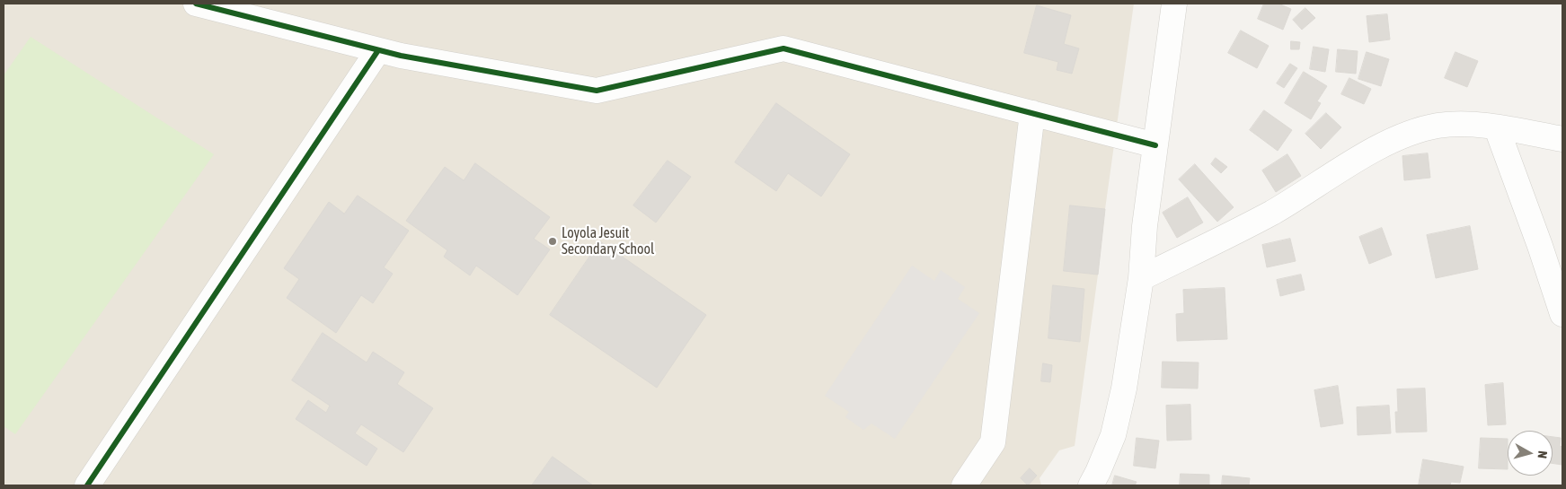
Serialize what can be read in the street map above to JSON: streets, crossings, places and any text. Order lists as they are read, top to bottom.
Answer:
{
  "places": ["Loyola Jesuit Secondary School"],
  "north": "right"
}
